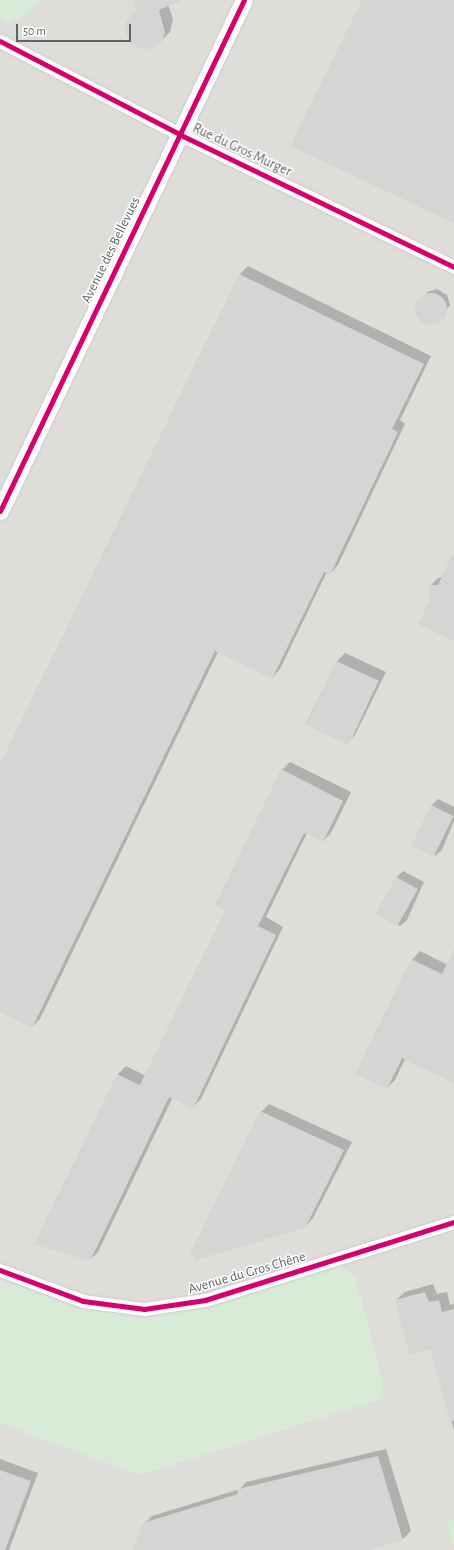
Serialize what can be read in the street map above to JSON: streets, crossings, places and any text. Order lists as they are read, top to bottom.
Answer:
{
  "streets": {
    "street": ["Rue du Gros Murger", "Avenue des Bellevues", "Avenue du Gros Chêne"]
  },
  "crossings": [
    ["Rue du Gros Murger", "Avenue des Bellevues"]
  ],
  "scale_bar": "50 m"
}
